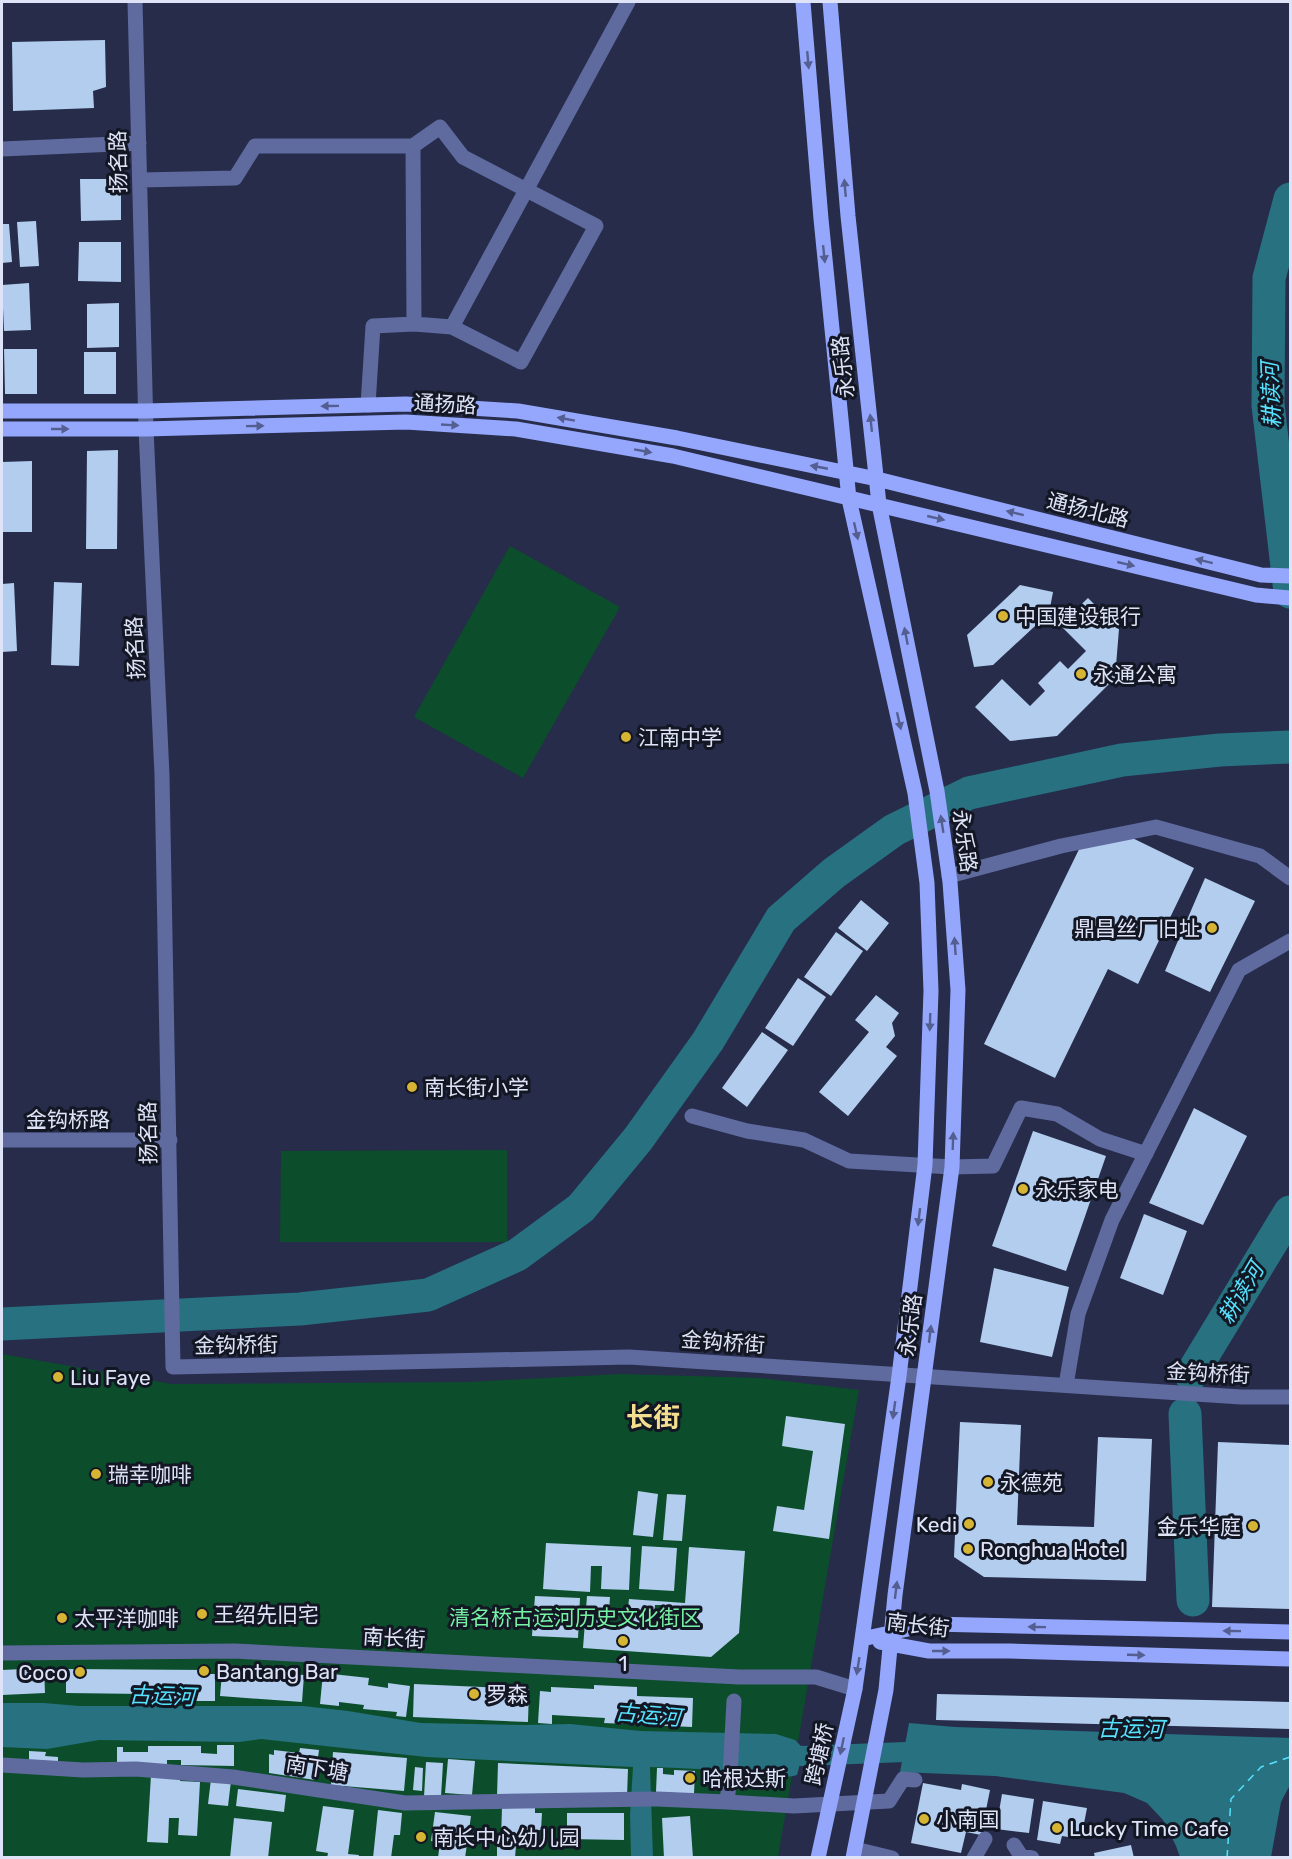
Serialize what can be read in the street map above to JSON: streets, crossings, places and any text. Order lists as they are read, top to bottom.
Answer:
{
  "streets": {
    "main road": [
      "永乐路",
      "通扬路",
      "通扬北路",
      "南长街",
      "跨塘桥"
    ],
    "street": [
      "扬名路",
      "金钩桥路",
      "金钩桥街",
      "南下塘"
    ]
  },
  "crossings": [
    ["扬名路", "通扬路"],
    ["扬名路", "金钩桥路"],
    ["扬名路", "金钩桥街"],
    ["永乐路", "通扬路"],
    ["永乐路", "通扬北路"],
    ["永乐路", "金钩桥街"],
    ["永乐路", "南长街"],
    ["永乐路", "跨塘桥"],
    ["通扬路", "通扬北路"],
    ["南长街", "跨塘桥"]
  ],
  "one_way": ["跨塘桥"],
  "districts": ["长街"],
  "water": ["耕读河", "古运河"],
  "parks": ["清名桥古运河历史文化街区"],
  "places": [
    "中国建设银行",
    "永通公寓",
    "江南中学",
    "鼎昌丝厂旧址",
    "南长街小学",
    "永乐家电",
    "Liu Faye",
    "瑞幸咖啡",
    "永德苑",
    "Kedi",
    "金乐华庭",
    "Ronghua Hotel",
    "王绍先旧宅",
    "太平洋咖啡",
    "1",
    "Bantang Bar",
    "Coco",
    "罗森",
    "哈根达斯",
    "小南国",
    "Lucky Time Cafe",
    "南长中心幼儿园"
  ]
}
